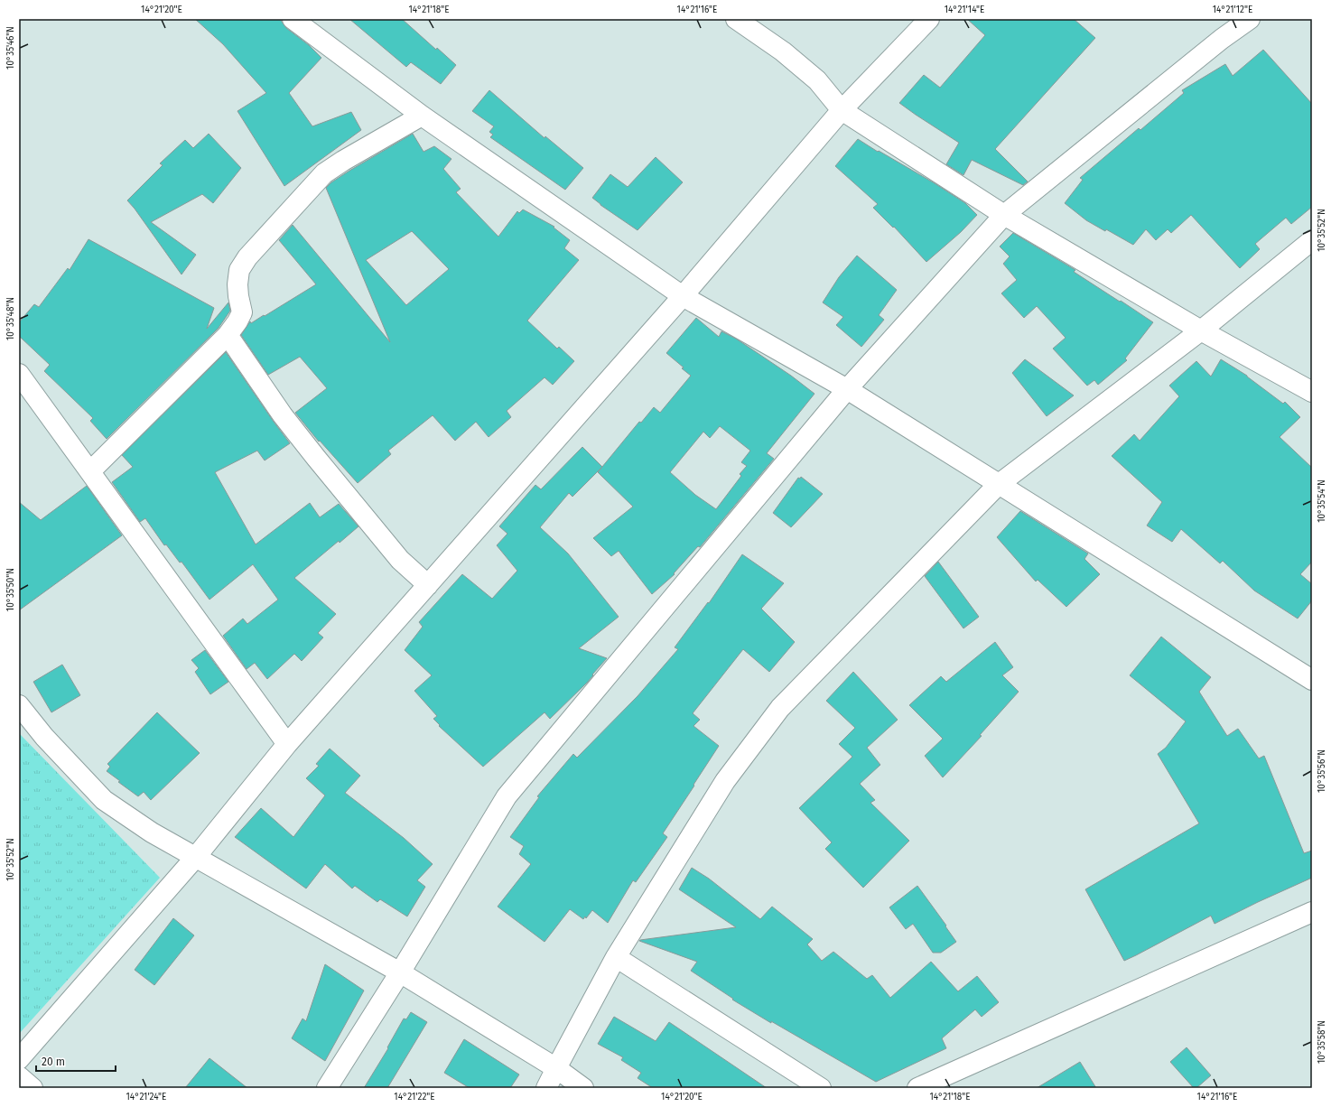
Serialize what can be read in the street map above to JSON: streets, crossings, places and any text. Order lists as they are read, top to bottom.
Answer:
{
  "scale_bar": "20 m",
  "coordinates": [
    "14°21'20\"E",
    "14°21'18\"E",
    "14°21'16\"E",
    "14°21'14\"E",
    "14°21'12\"E",
    "10°35'46\"N",
    "10°35'52\"N",
    "10°35'48\"N",
    "10°35'54\"N",
    "10°35'50\"N",
    "10°35'56\"N",
    "10°35'58\"N",
    "14°21'24\"E",
    "14°21'22\"E"
  ]
}
